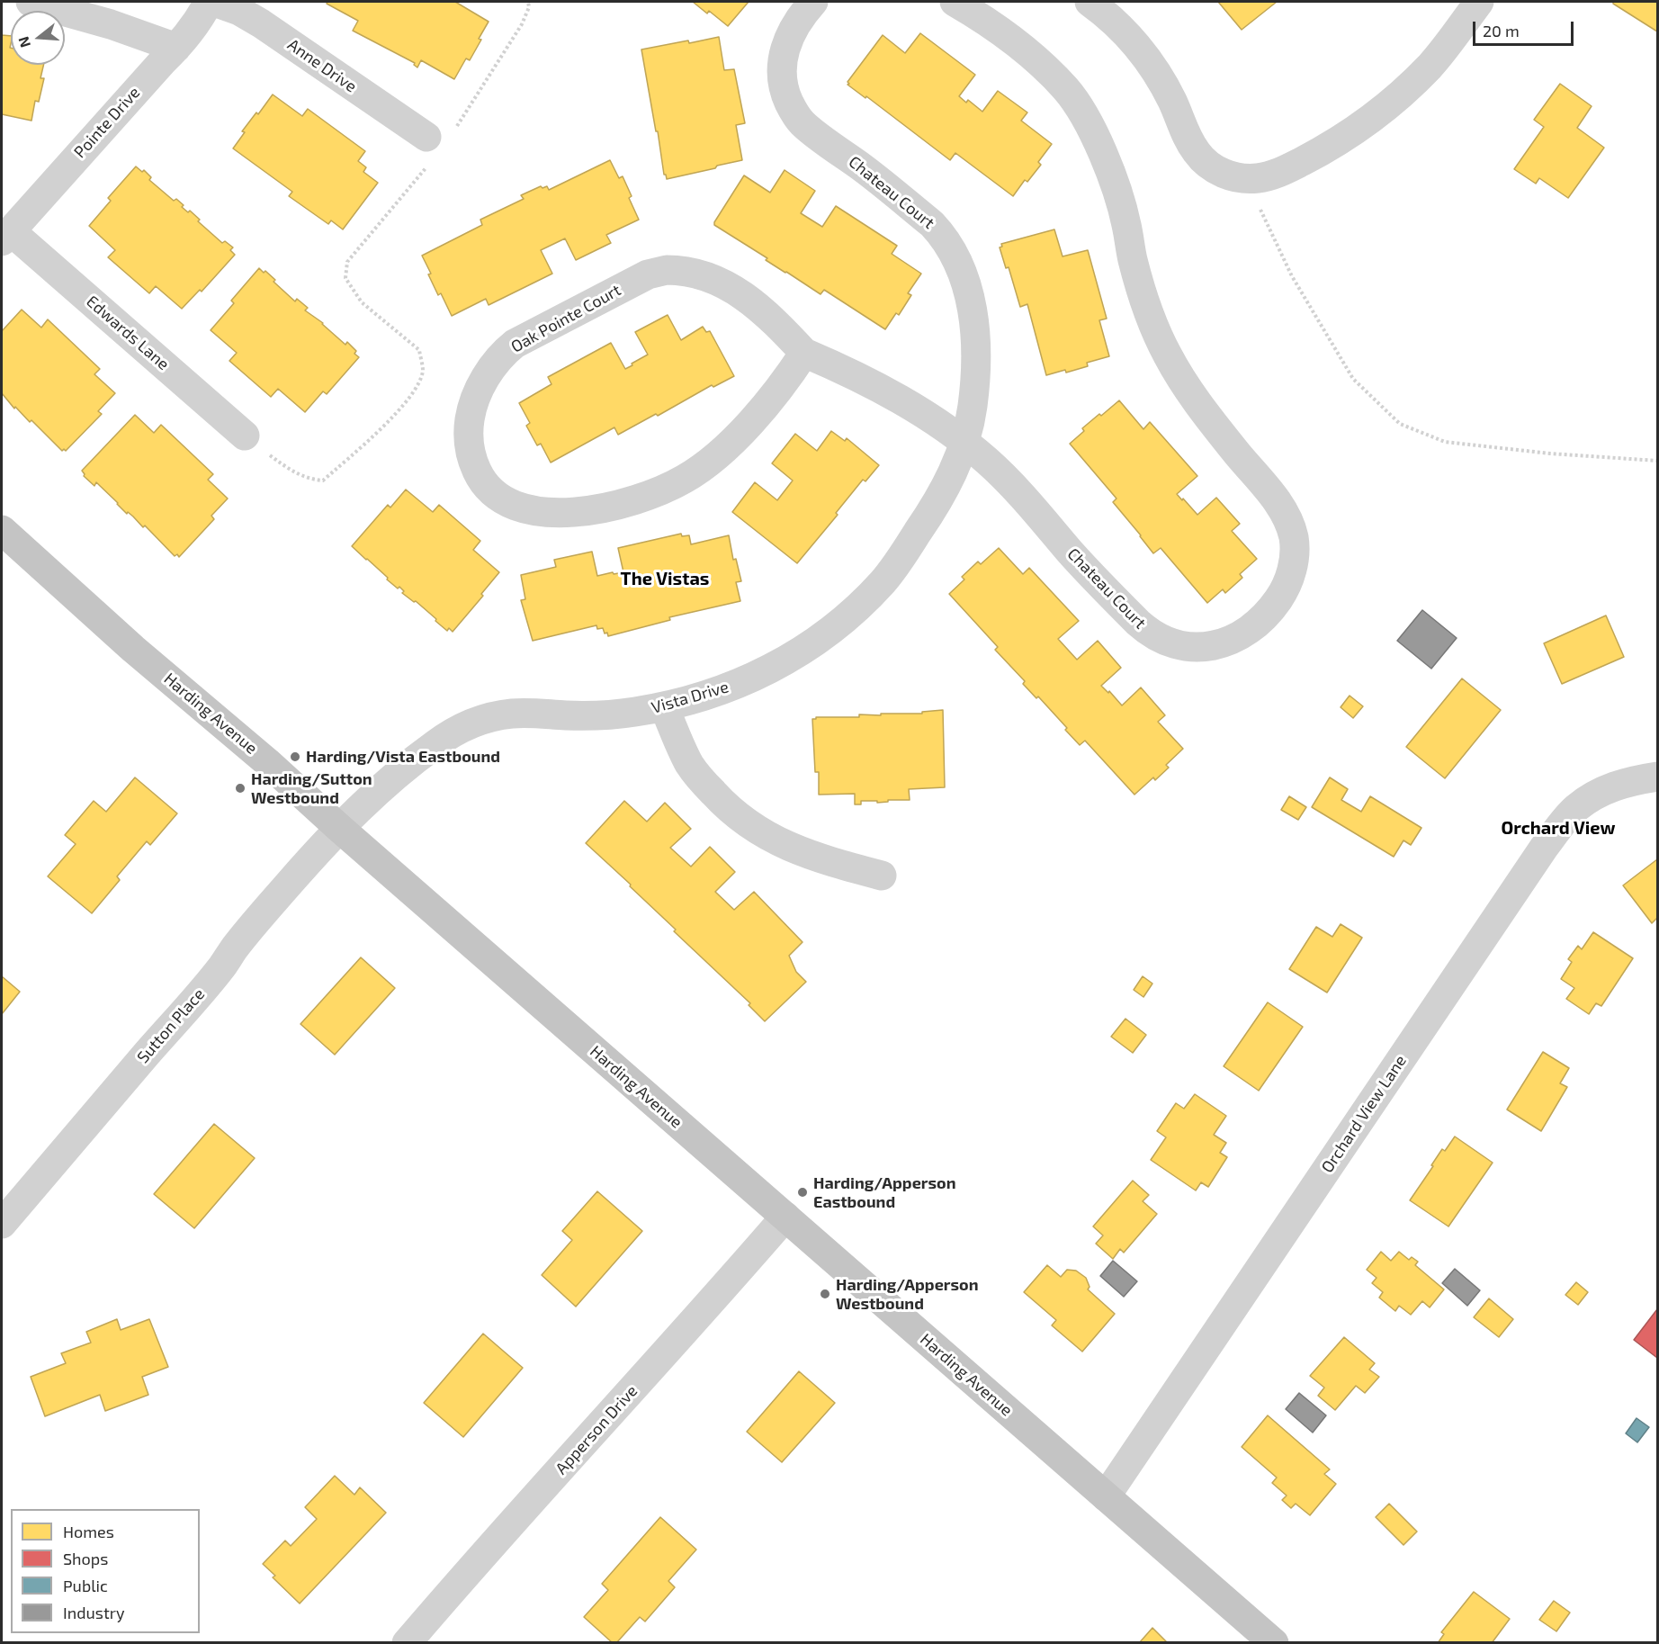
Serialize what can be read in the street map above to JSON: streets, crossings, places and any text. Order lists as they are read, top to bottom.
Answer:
{
  "streets": {
    "main road": ["Harding Avenue"],
    "street": [
      "Anne Drive",
      "Pointe Drive",
      "Chateau Court",
      "Oak Pointe Court",
      "Edwards Lane",
      "Vista Drive",
      "Sutton Place",
      "Orchard View Lane",
      "Apperson Drive"
    ]
  },
  "crossings": [
    ["Pointe Drive", "Edwards Lane"],
    ["Chateau Court", "Oak Pointe Court"],
    ["Chateau Court", "Vista Drive"],
    ["Oak Pointe Court", "Vista Drive"],
    ["Vista Drive", "Harding Avenue"],
    ["Vista Drive", "Sutton Place"],
    ["Harding Avenue", "Sutton Place"],
    ["Harding Avenue", "Orchard View Lane"],
    ["Harding Avenue", "Apperson Drive"]
  ],
  "districts": ["The Vistas", "Orchard View"],
  "places": [
    "Harding/Vista Eastbound",
    "Harding/Sutton Westbound",
    "Harding/Apperson Eastbound",
    "Harding/Apperson Westbound"
  ],
  "legend": [
    "Homes",
    "Shops",
    "Public",
    "Industry"
  ],
  "scale_bar": "20 m",
  "north": "left"
}
